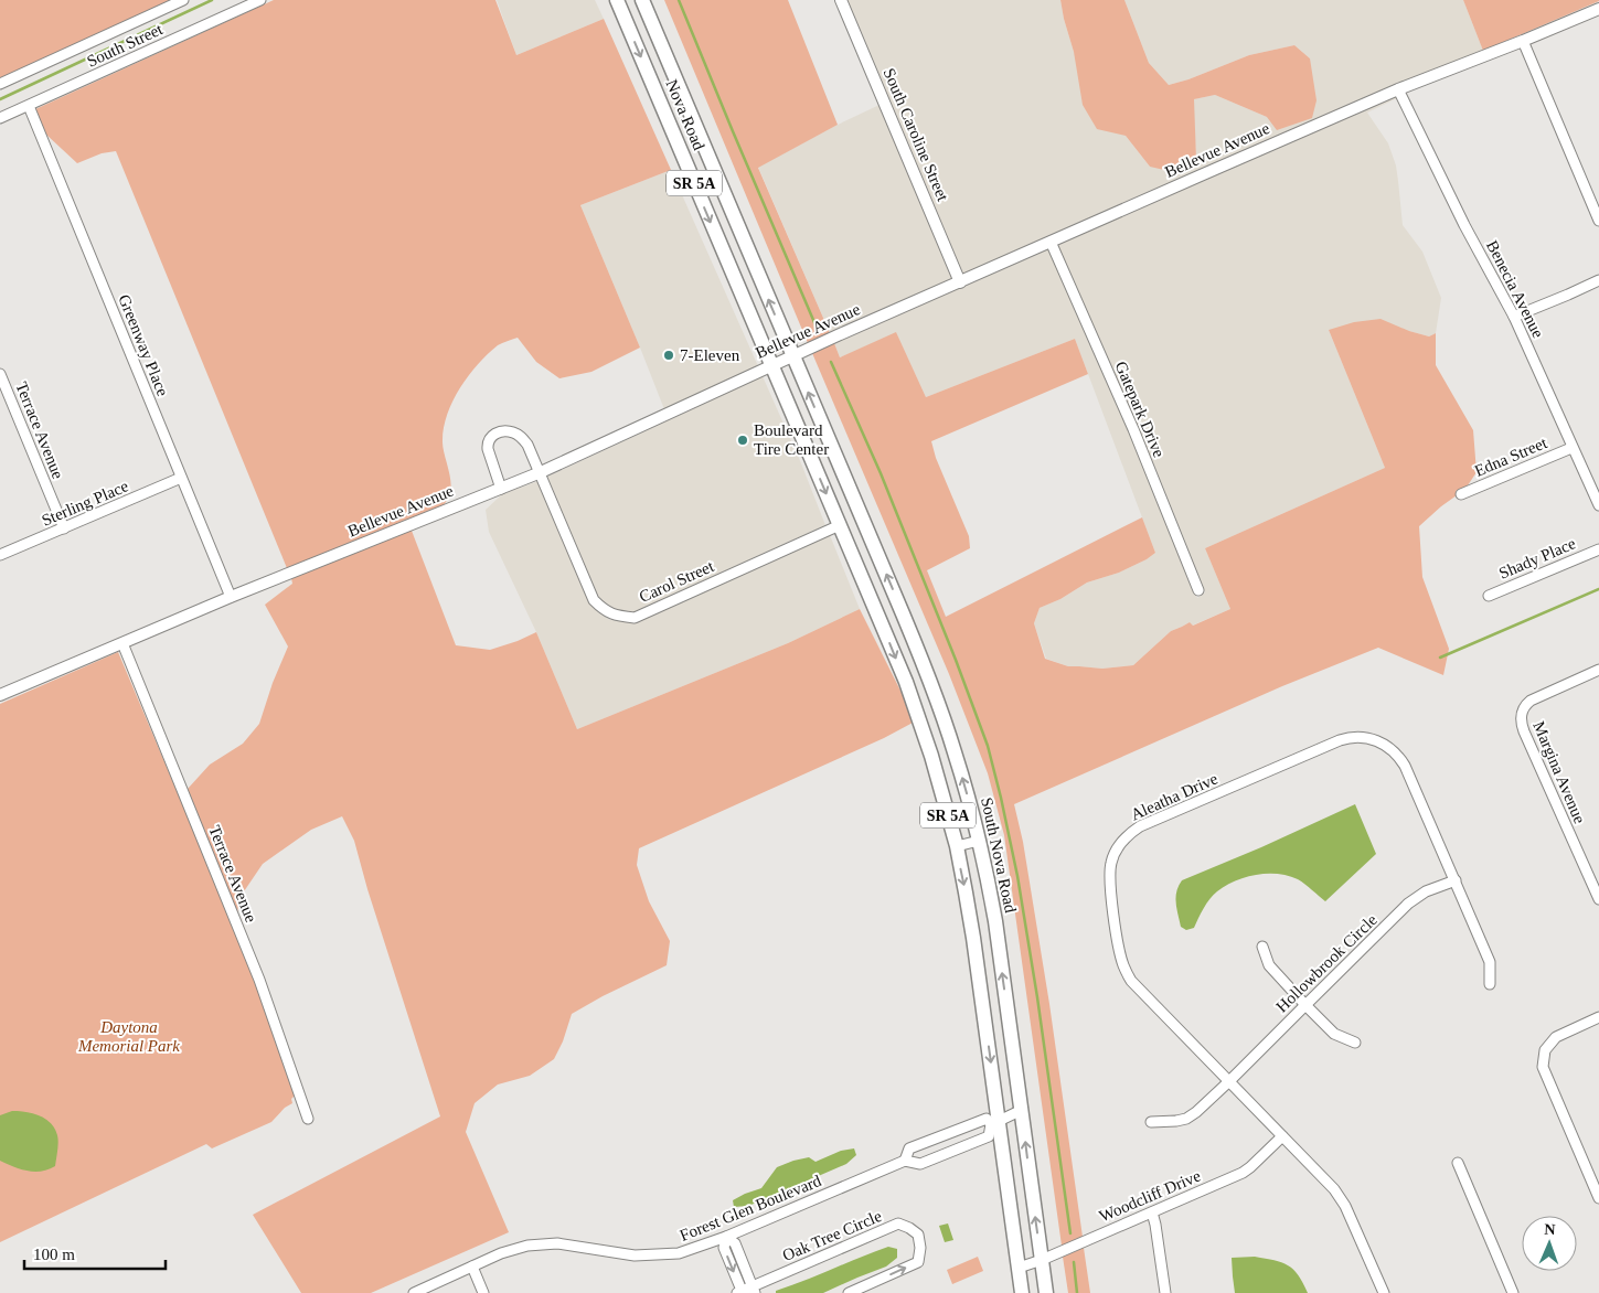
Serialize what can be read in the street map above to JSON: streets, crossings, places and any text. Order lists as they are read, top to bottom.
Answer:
{
  "streets": {
    "main road": ["Nova Road", "SR 5A", "South Nova Road"],
    "street": [
      "South Street",
      "South Caroline Street",
      "Bellevue Avenue",
      "Benecia Avenue",
      "Greenway Place",
      "Gatepark Drive",
      "Terrace Avenue",
      "Edna Street",
      "Sterling Place",
      "Shady Place",
      "Carol Street",
      "Margina Avenue",
      "Aleatha Drive",
      "Hollowbrook Circle",
      "Woodcliff Drive",
      "Forest Glen Boulevard",
      "Oak Tree Circle"
    ]
  },
  "crossings": [
    ["South Street", "Greenway Place"],
    ["Nova Road", "Bellevue Avenue"],
    ["Nova Road", "SR 5A"],
    ["Nova Road", "South Nova Road"],
    ["South Caroline Street", "Bellevue Avenue"],
    ["Bellevue Avenue", "SR 5A"],
    ["Bellevue Avenue", "Benecia Avenue"],
    ["Bellevue Avenue", "Greenway Place"],
    ["Bellevue Avenue", "Gatepark Drive"],
    ["Bellevue Avenue", "Terrace Avenue"],
    ["Bellevue Avenue", "Carol Street"],
    ["Bellevue Avenue", "South Nova Road"],
    ["SR 5A", "Carol Street"],
    ["SR 5A", "Woodcliff Drive"],
    ["SR 5A", "Forest Glen Boulevard"],
    ["Benecia Avenue", "Edna Street"],
    ["Greenway Place", "Sterling Place"],
    ["Terrace Avenue", "Sterling Place"],
    ["Aleatha Drive", "Hollowbrook Circle"],
    ["Aleatha Drive", "Woodcliff Drive"],
    ["South Nova Road", "Woodcliff Drive"],
    ["Forest Glen Boulevard", "Oak Tree Circle"]
  ],
  "parks": ["Daytona Memorial Park"],
  "places": ["7-Eleven", "Boulevard Tire Center"],
  "scale_bar": "100 m",
  "north": "top"
}
